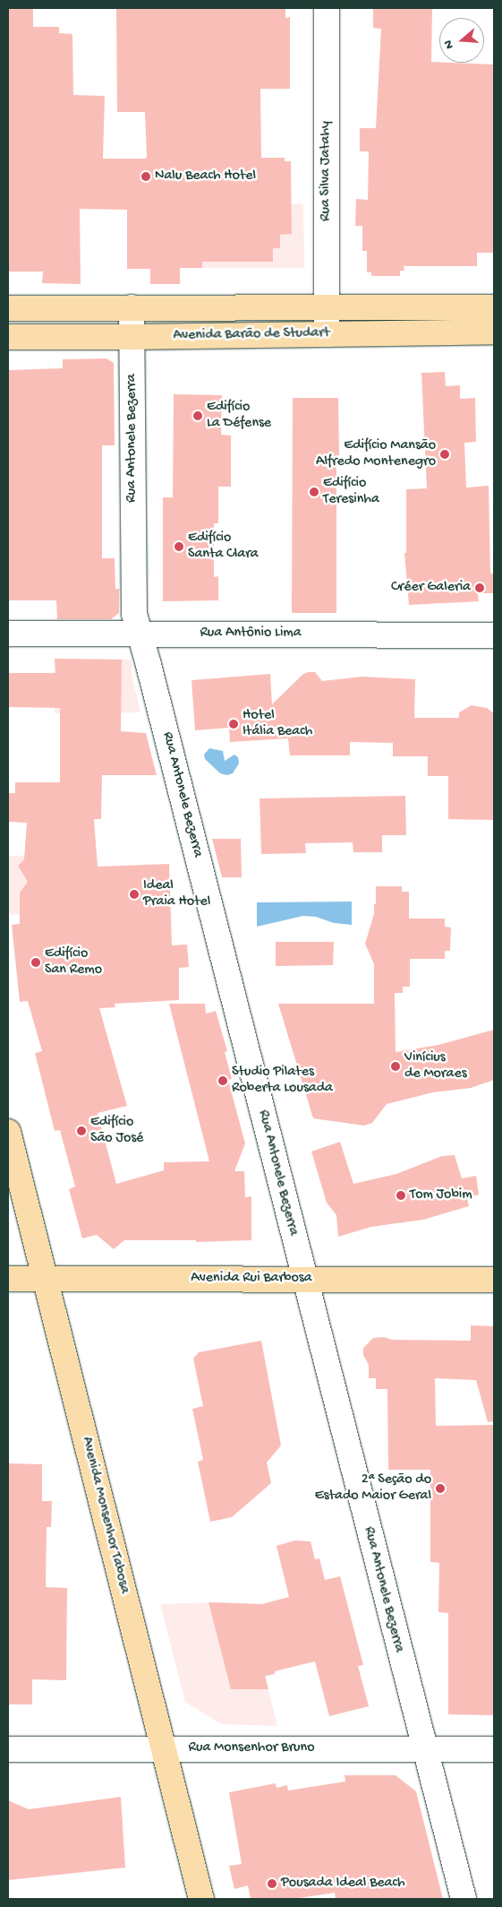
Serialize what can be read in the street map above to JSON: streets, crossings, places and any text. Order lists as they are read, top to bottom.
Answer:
{
  "streets": {
    "main road": ["Avenida Barão de Studart", "Avenida Rui Barbosa", "Avenida Monsenhor Tabosa"],
    "street": [
      "Rua Silva Jatahy",
      "Rua Antonele Bezerra",
      "Rua Antônio Lima",
      "Rua Monsenhor Bruno"
    ]
  },
  "crossings": [
    ["Rua Silva Jatahy", "Avenida Barão de Studart"],
    ["Avenida Barão de Studart", "Rua Antonele Bezerra"],
    ["Rua Antonele Bezerra", "Rua Antônio Lima"],
    ["Rua Antonele Bezerra", "Avenida Rui Barbosa"],
    ["Rua Antonele Bezerra", "Rua Monsenhor Bruno"],
    ["Avenida Rui Barbosa", "Avenida Monsenhor Tabosa"],
    ["Avenida Monsenhor Tabosa", "Rua Monsenhor Bruno"]
  ],
  "places": [
    "Nalu Beach Hotel",
    "Edifício La Défense",
    "Edifício Mansão Alfredo Montenegro",
    "Edifício Teresinha",
    "Edifício Santa Clara",
    "Créer Galeria",
    "Hotel Itália Beach",
    "Ideal Praia Hotel",
    "Edifício San Remo",
    "Vinícius de Moraes",
    "Studio Pilates Roberta Lousada",
    "Edifício São José",
    "Tom Jobim",
    "2ª Seção do Estado Maior Geral",
    "Pousada Ideal Beach"
  ],
  "north": "left"
}
